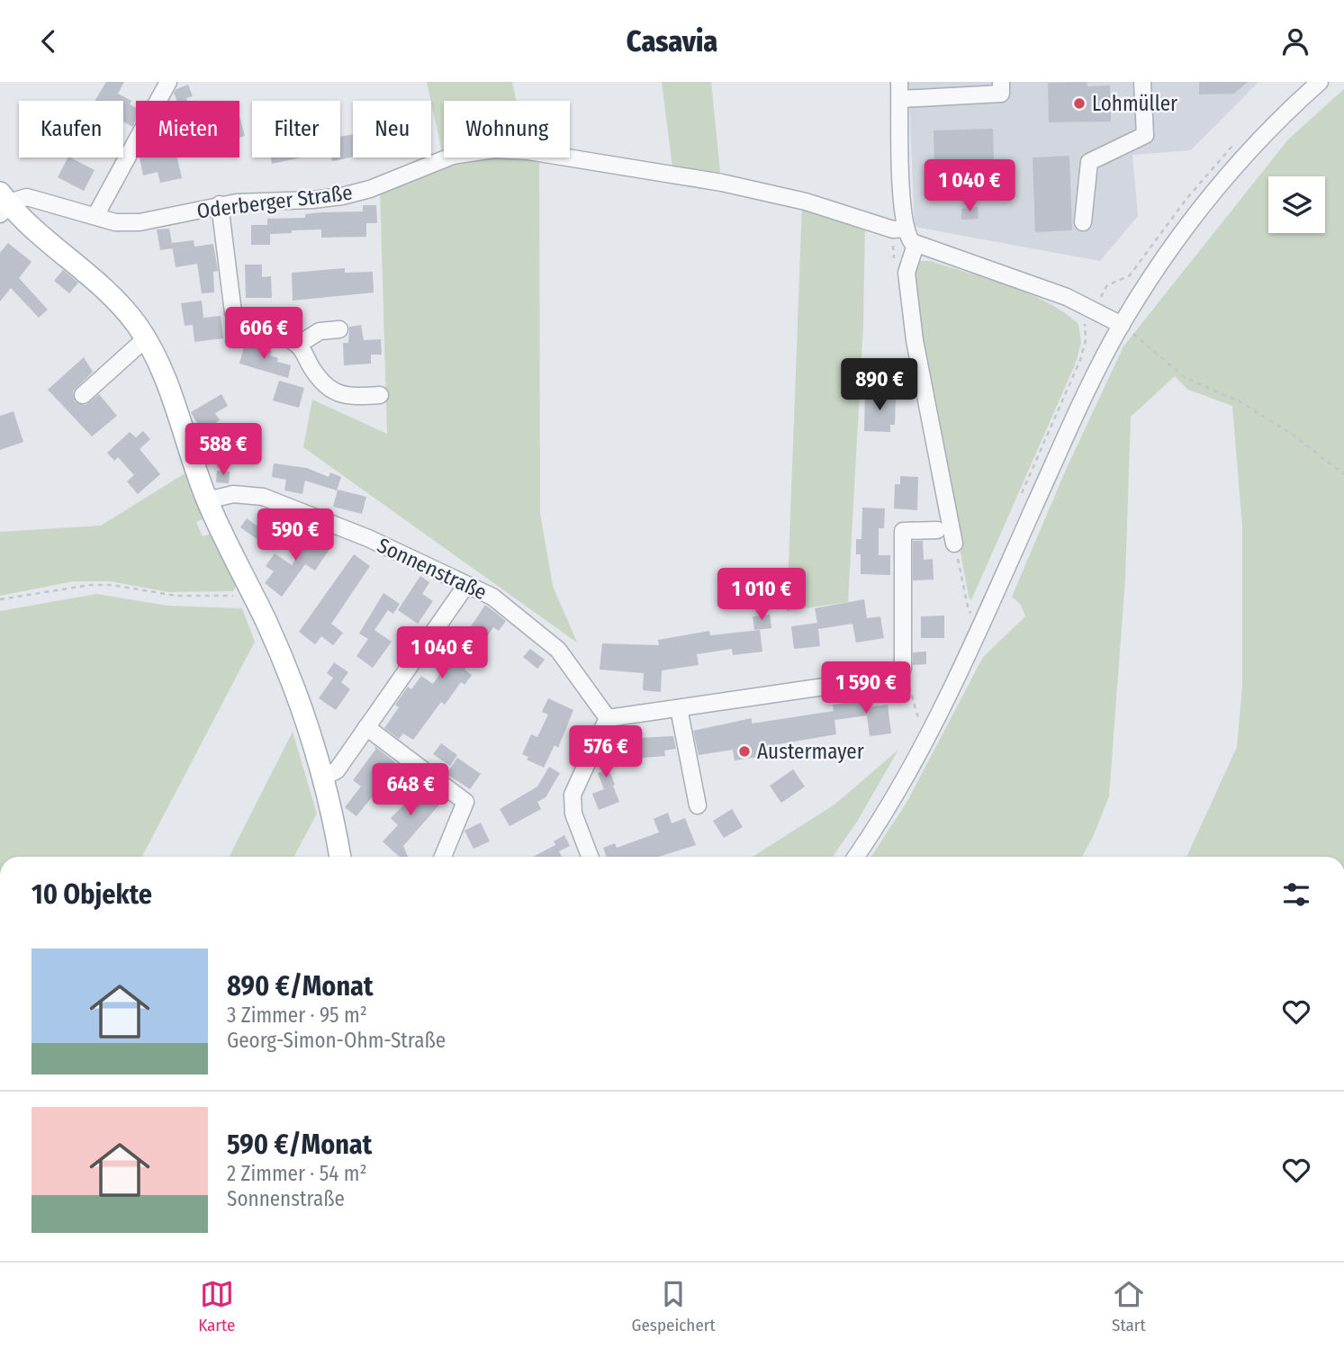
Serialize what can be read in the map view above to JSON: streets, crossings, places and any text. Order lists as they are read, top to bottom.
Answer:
{
  "streets": {
    "street": ["Oderberger Straße", "Sonnenstraße"]
  },
  "places": ["Lohmüller", "Austermayer"],
  "page": {
    "header": "Casavia",
    "chip": [
      "Kaufen",
      "Mieten",
      "Filter",
      "Neu",
      "Wohnung"
    ],
    "price": [
      "1 040 €",
      "606 €",
      "890 €",
      "588 €",
      "590 €",
      "1 010 €",
      "1 040 €",
      "1 590 €",
      "576 €",
      "648 €"
    ],
    "heading": "10 Objekte",
    "list": [
      {
        "name": "890 €/Monat",
        "note": "3 Zimmer · 95 m² · Georg-Simon-Ohm-Straße"
      },
      {
        "name": "590 €/Monat",
        "note": "2 Zimmer · 54 m² · Sonnenstraße"
      }
    ],
    "tabs": ["Karte", "Gespeichert", "Start"]
  }
}
